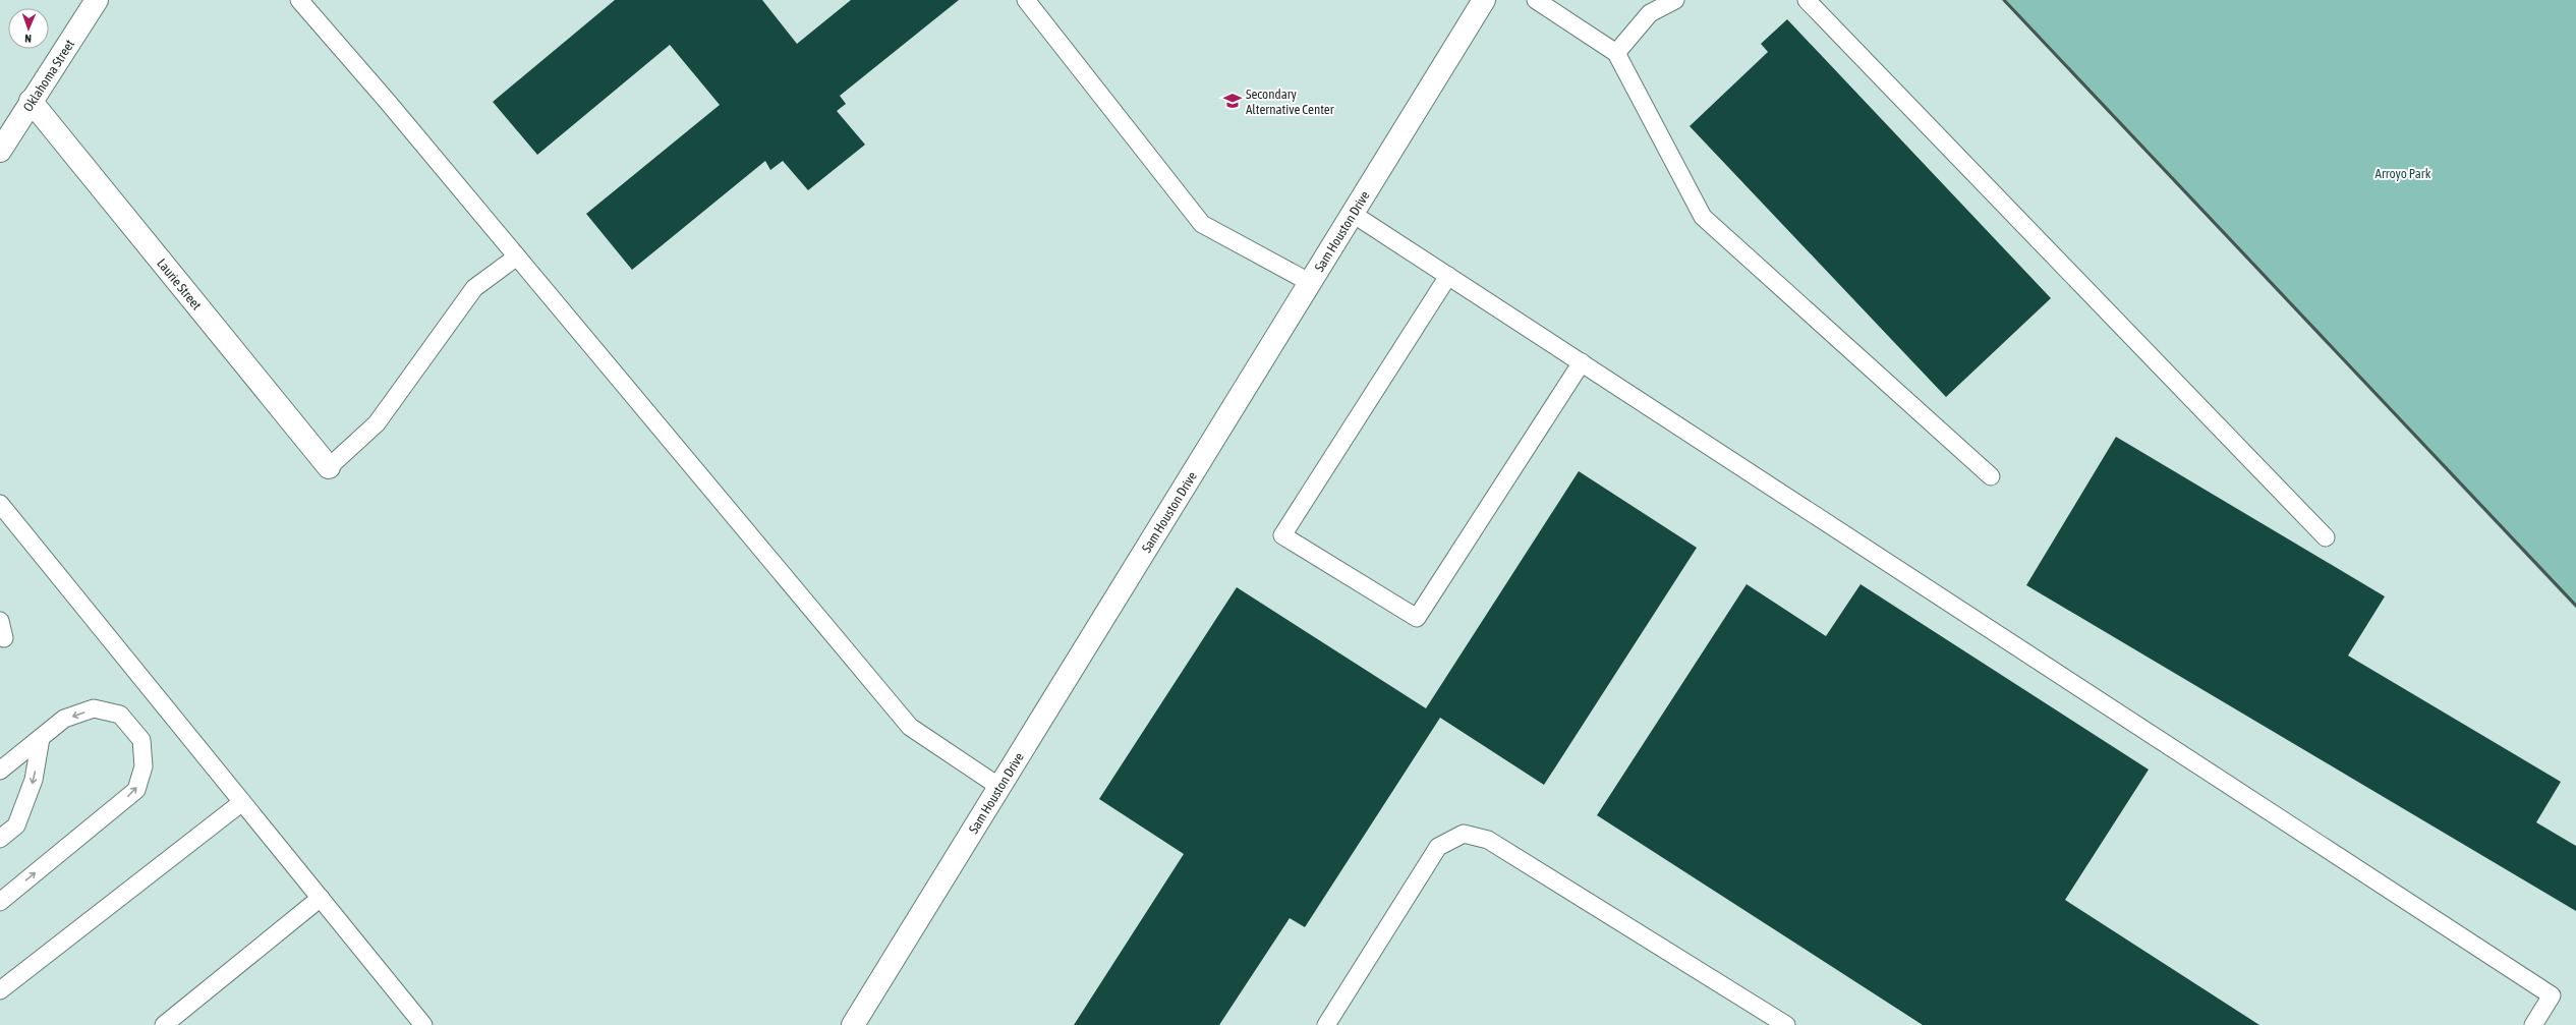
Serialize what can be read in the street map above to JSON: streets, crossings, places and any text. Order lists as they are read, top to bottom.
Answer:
{
  "streets": {
    "street": ["Oklahoma Street", "Sam Houston Drive", "Laurie Street"]
  },
  "crossings": [
    ["Oklahoma Street", "Laurie Street"]
  ],
  "parks": ["Arroyo Park"],
  "places": {
    "school or university": ["Secondary Alternative Center"]
  },
  "north": "bottom"
}
